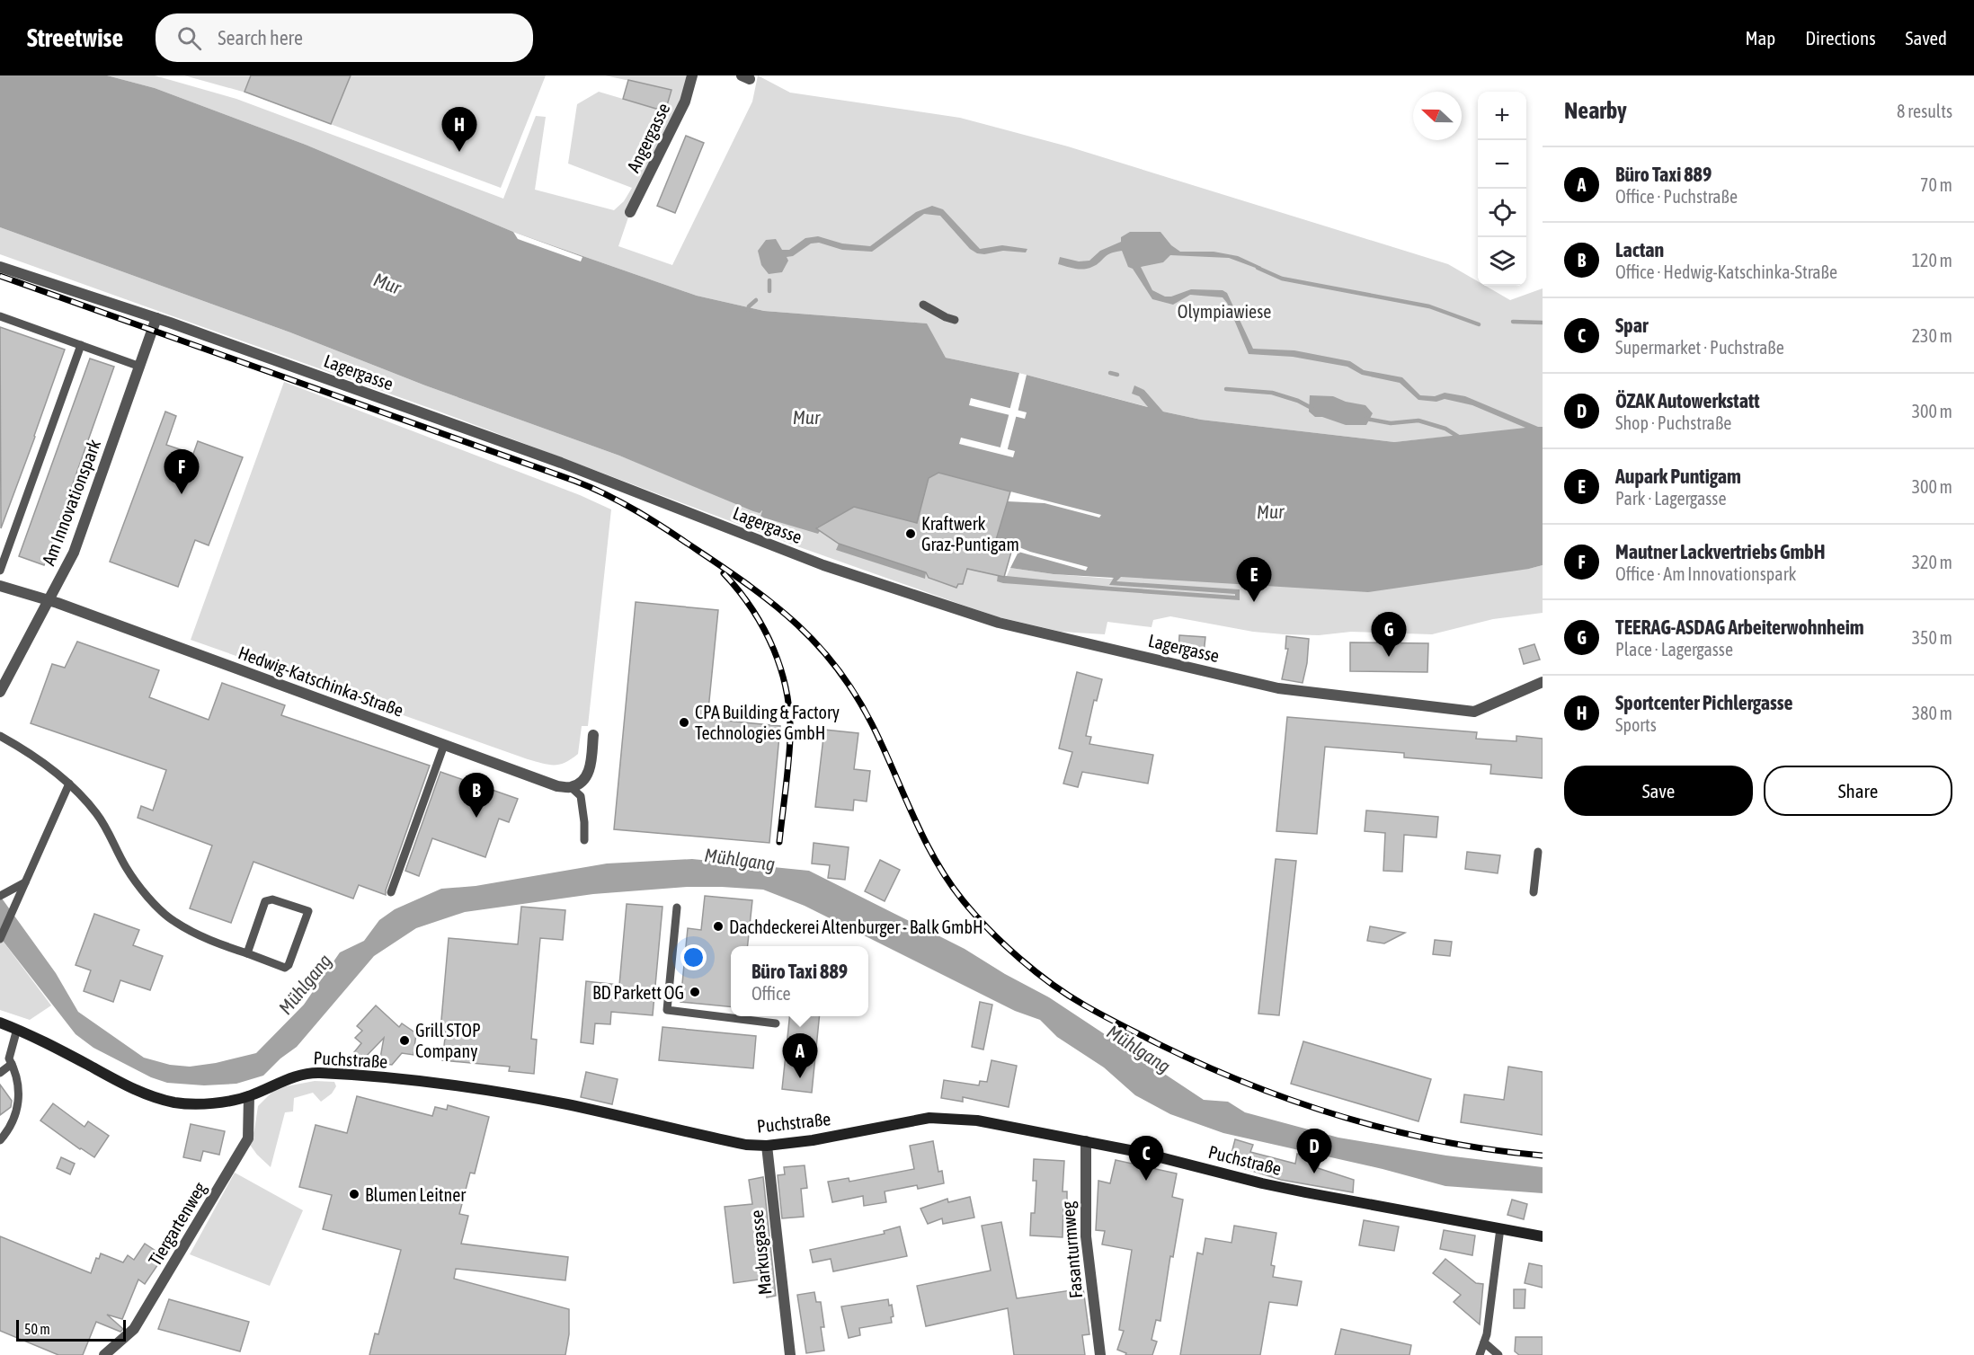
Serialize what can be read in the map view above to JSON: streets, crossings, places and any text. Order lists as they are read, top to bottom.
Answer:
{
  "streets": {
    "main road": ["Puchstraße"],
    "street": [
      "Angergasse",
      "Lagergasse",
      "Am Innovationspark",
      "Hedwig-Katschinka-Straße",
      "Tiergartenweg",
      "Fasanturmweg",
      "Markusgasse"
    ]
  },
  "crossings": [
    ["Lagergasse", "Am Innovationspark"],
    ["Am Innovationspark", "Hedwig-Katschinka-Straße"],
    ["Puchstraße", "Tiergartenweg"],
    ["Puchstraße", "Fasanturmweg"],
    ["Puchstraße", "Markusgasse"]
  ],
  "water": ["Mur", "Mühlgang"],
  "parks": ["Olympiawiese"],
  "places": [
    "Kraftwerk Graz-Puntigam",
    "CPA Building & Factory Technologies GmbH",
    "Dachdeckerei Altenburger - Balk GmbH",
    "BD Parkett OG",
    "Grill STOP Company",
    "Blumen Leitner"
  ],
  "scale_bar": "50 m",
  "north": "left",
  "page": {
    "header": "Streetwise",
    "search": "Search here",
    "nav": ["Map", "Directions", "Saved"],
    "heading": ["Nearby", "8 results"],
    "map_buttons": ["+", "−"],
    "pins": [
      "H",
      "F",
      "E",
      "G",
      "B",
      "A",
      "D",
      "C"
    ],
    "list": [
      {
        "mark": "A",
        "name": "Büro Taxi 889",
        "note": "Office · Puchstraße",
        "value": "70 m"
      },
      {
        "mark": "B",
        "name": "Lactan",
        "note": "Office · Hedwig-Katschinka-Straße",
        "value": "120 m"
      },
      {
        "mark": "C",
        "name": "Spar",
        "note": "Supermarket · Puchstraße",
        "value": "230 m"
      },
      {
        "mark": "D",
        "name": "ÖZAK Autowerkstatt",
        "note": "Shop · Puchstraße",
        "value": "300 m"
      },
      {
        "mark": "E",
        "name": "Aupark Puntigam",
        "note": "Park · Lagergasse",
        "value": "300 m"
      },
      {
        "mark": "F",
        "name": "Mautner Lackvertriebs GmbH",
        "note": "Office · Am Innovationspark",
        "value": "320 m"
      },
      {
        "mark": "G",
        "name": "TEERAG-ASDAG Arbeiterwohnheim",
        "note": "Place · Lagergasse",
        "value": "350 m"
      },
      {
        "mark": "H",
        "name": "Sportcenter Pichlergasse",
        "note": "Sports",
        "value": "380 m"
      }
    ],
    "buttons": ["Save", "Share"],
    "popup": ["Büro Taxi 889", "Office"],
    "scale": "50 m"
  }
}
